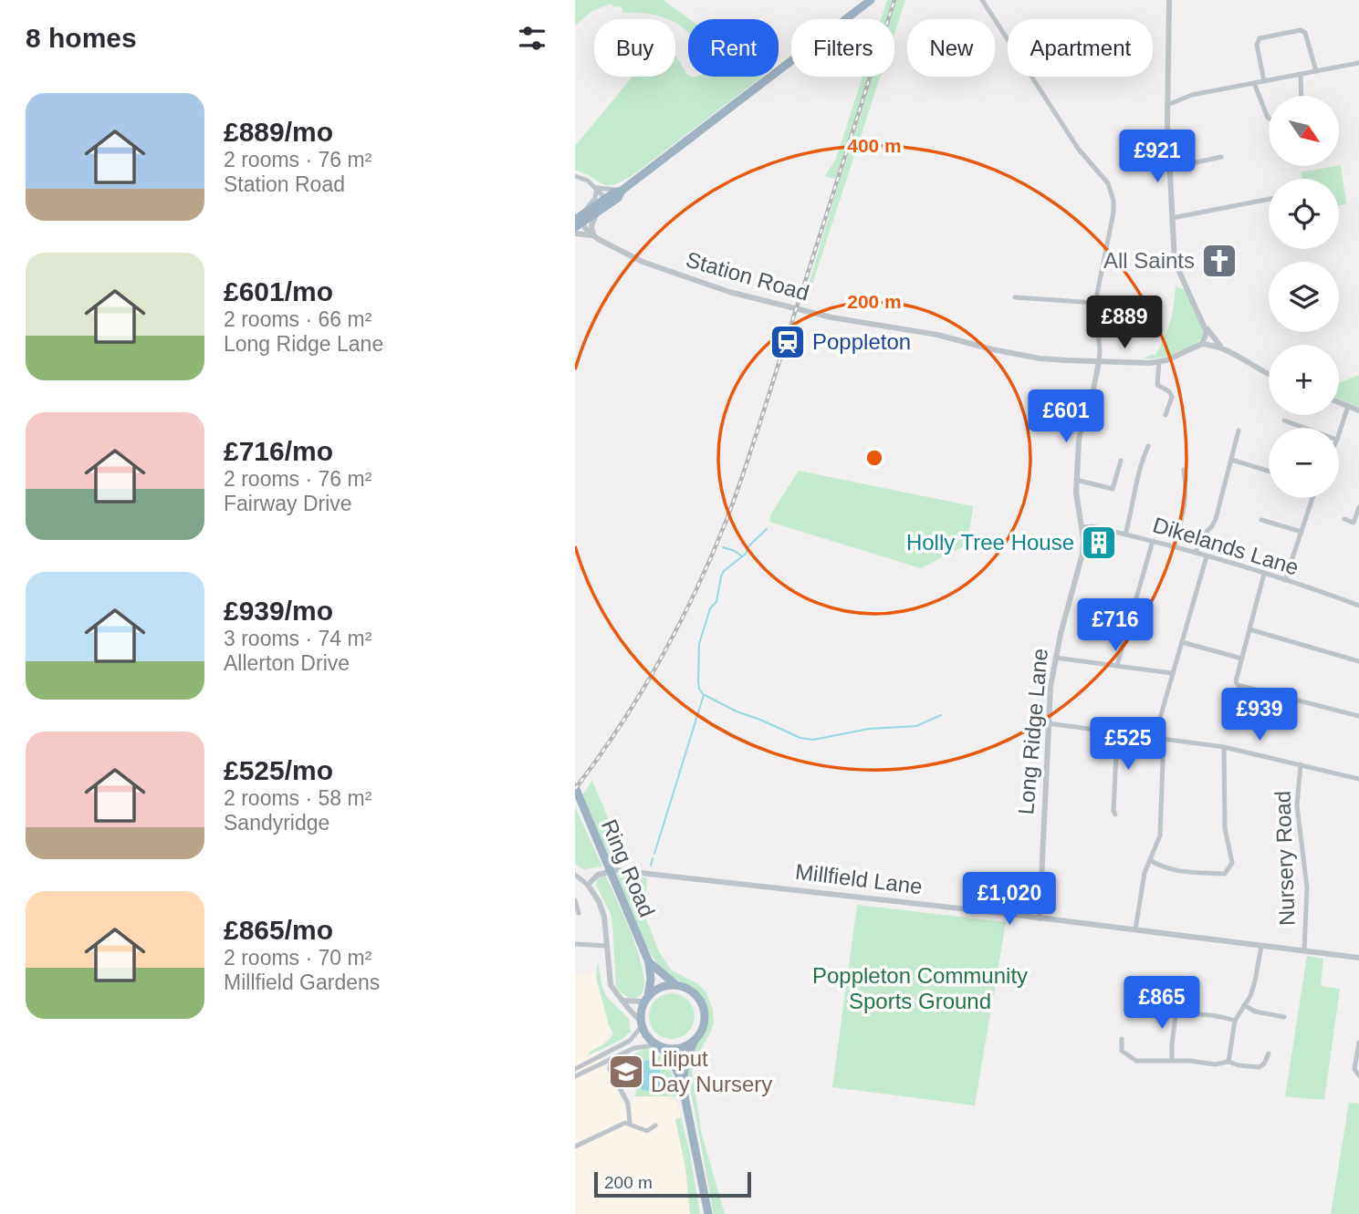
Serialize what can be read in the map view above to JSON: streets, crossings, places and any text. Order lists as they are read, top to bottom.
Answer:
{
  "streets": {
    "highway": ["Ring Road"],
    "street": [
      "Station Road",
      "Dikelands Lane",
      "Long Ridge Lane",
      "Nursery Road",
      "Millfield Lane"
    ]
  },
  "crossings": [
    ["Station Road", "Long Ridge Lane"],
    ["Dikelands Lane", "Long Ridge Lane"],
    ["Long Ridge Lane", "Millfield Lane"],
    ["Nursery Road", "Millfield Lane"]
  ],
  "parks": ["Poppleton Community Sports Ground"],
  "places": {
    "church": ["All Saints"],
    "station": ["Poppleton"],
    "building": ["Holly Tree House"],
    "school or university": ["Liliput Day Nursery"]
  },
  "scale_bar": "200 m",
  "north": "bottom right",
  "page": {
    "heading": "8 homes",
    "chip": [
      "Buy",
      "Rent",
      "Filters",
      "New",
      "Apartment"
    ],
    "list": [
      {
        "name": "£889/mo",
        "note": "2 rooms · 76 m² · Station Road"
      },
      {
        "name": "£601/mo",
        "note": "2 rooms · 66 m² · Long Ridge Lane"
      },
      {
        "name": "£716/mo",
        "note": "2 rooms · 76 m² · Fairway Drive"
      },
      {
        "name": "£939/mo",
        "note": "3 rooms · 74 m² · Allerton Drive"
      },
      {
        "name": "£525/mo",
        "note": "2 rooms · 58 m² · Sandyridge"
      },
      {
        "name": "£865/mo",
        "note": "2 rooms · 70 m² · Millfield Gardens"
      }
    ],
    "map_buttons": ["+", "−"],
    "price": [
      "£921",
      "£889",
      "£601",
      "£716",
      "£939",
      "£525",
      "£1,020",
      "£865"
    ],
    "scale": "200 m"
  },
  "rings": ["400 m", "200 m"]
}
